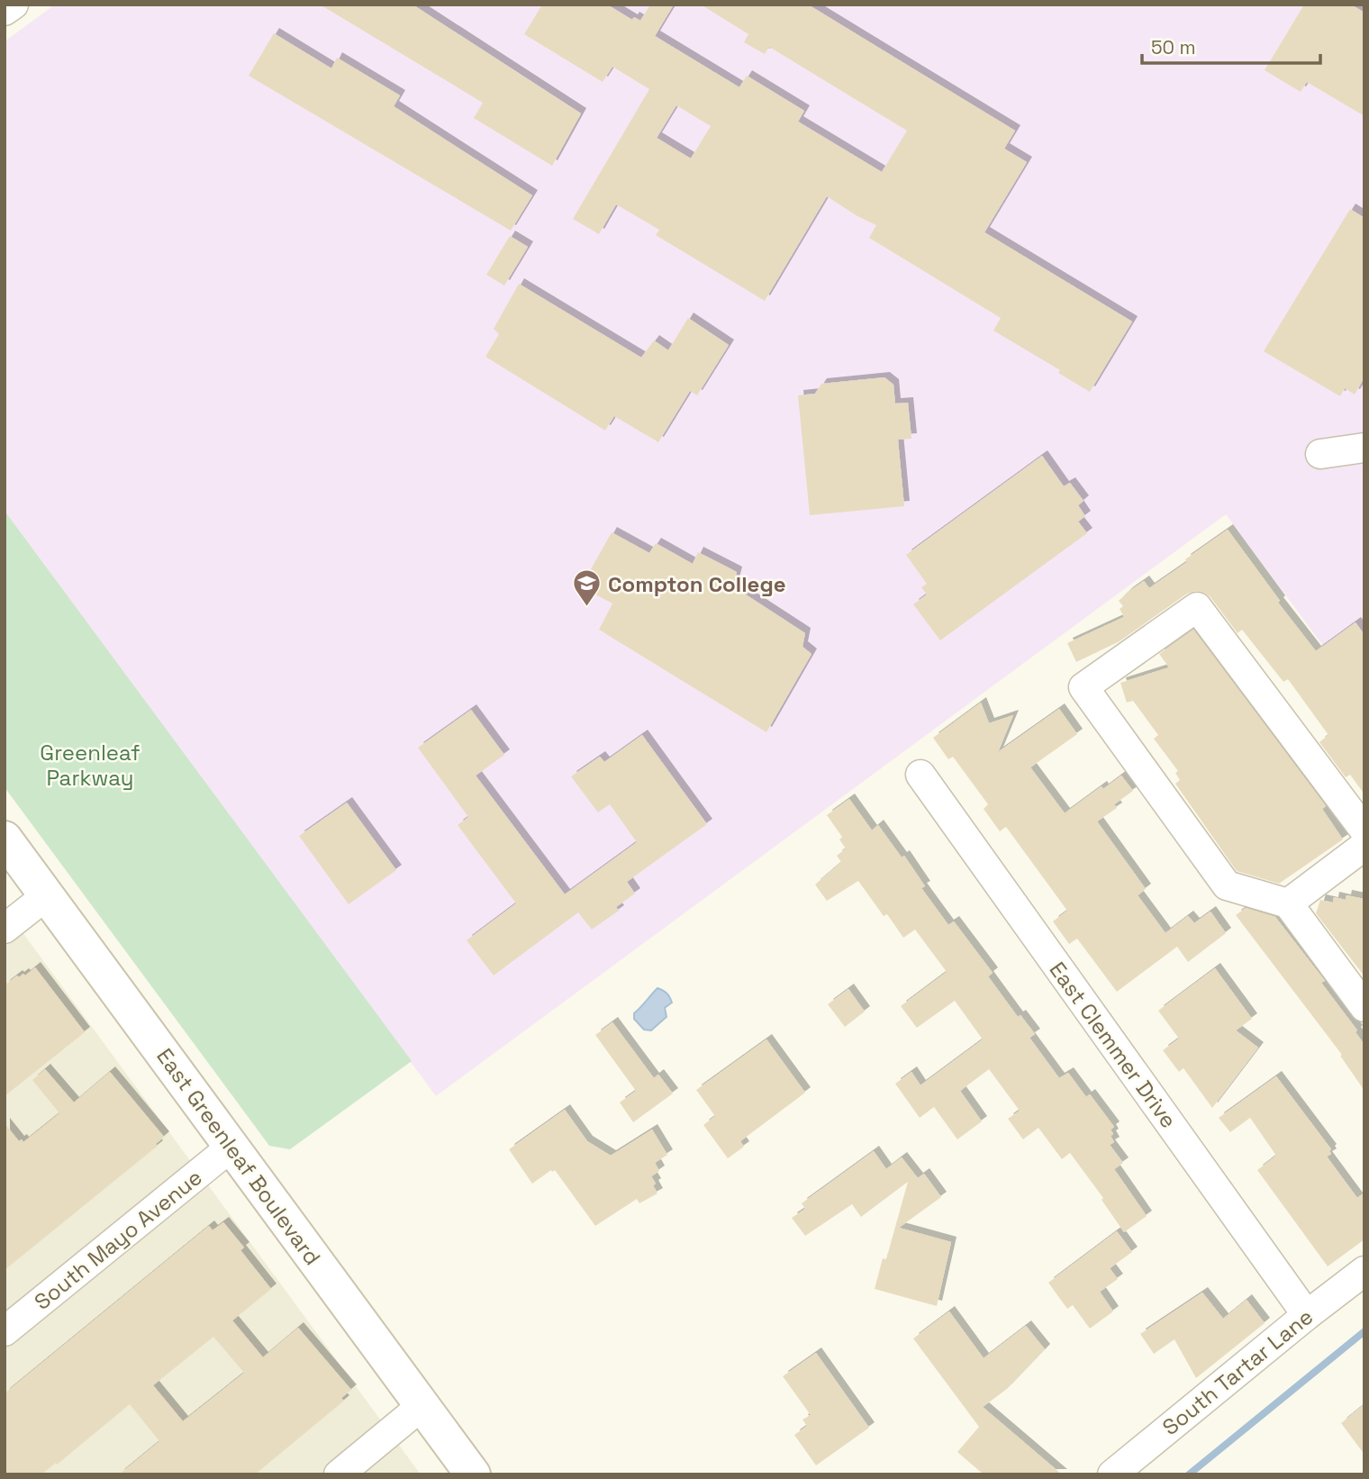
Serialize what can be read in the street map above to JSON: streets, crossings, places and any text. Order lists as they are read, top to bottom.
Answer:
{
  "streets": {
    "street": [
      "East Clemmer Drive",
      "East Greenleaf Boulevard",
      "South Mayo Avenue",
      "South Tartar Lane"
    ]
  },
  "crossings": [
    ["East Clemmer Drive", "South Tartar Lane"],
    ["East Greenleaf Boulevard", "South Mayo Avenue"]
  ],
  "parks": ["Greenleaf Parkway"],
  "places": {
    "school or university": ["Compton College"]
  },
  "scale_bar": "50 m"
}
